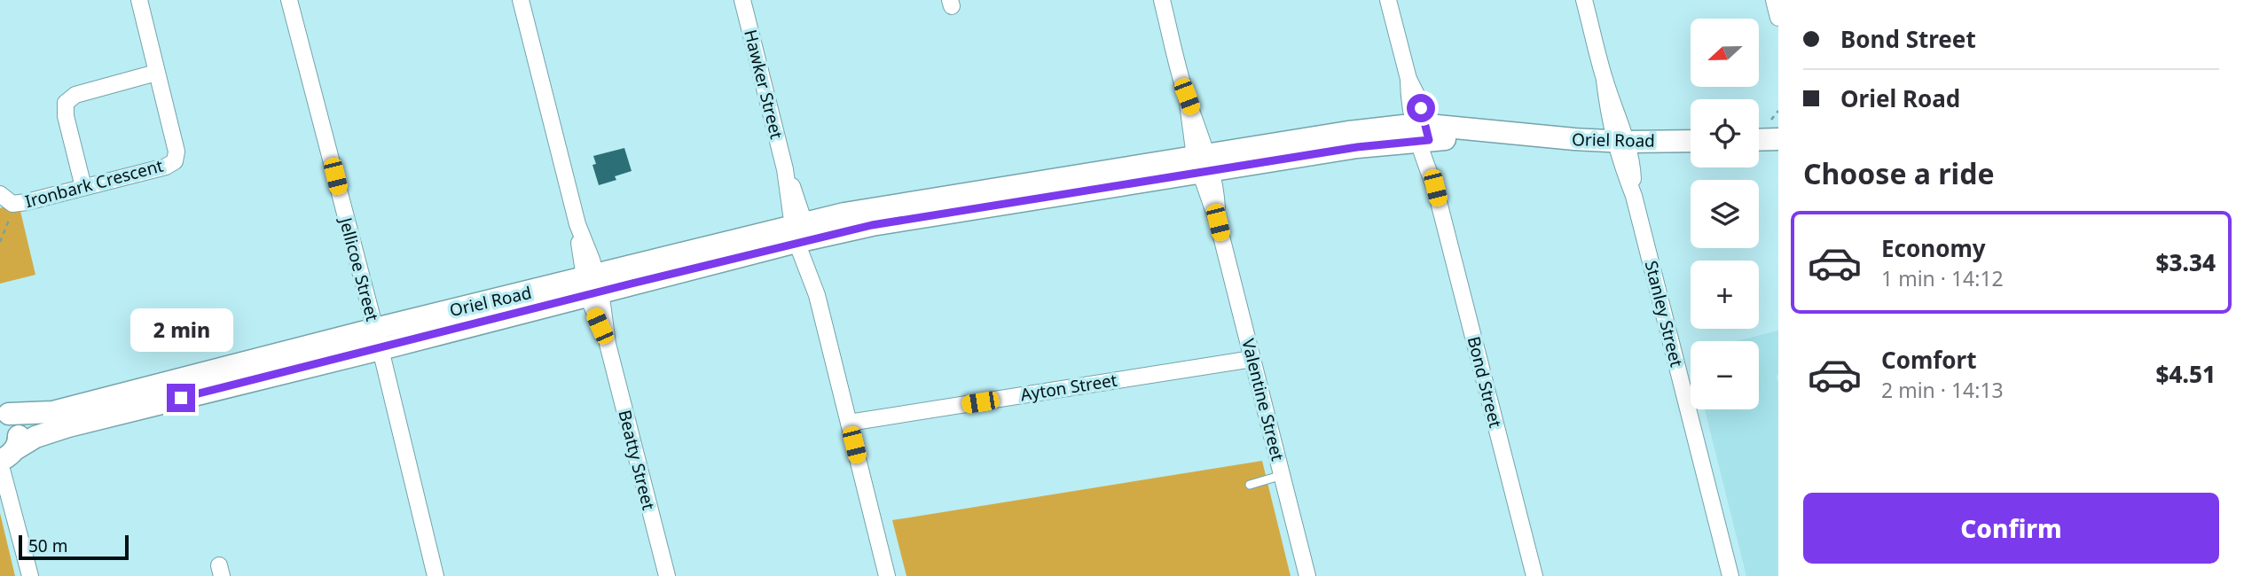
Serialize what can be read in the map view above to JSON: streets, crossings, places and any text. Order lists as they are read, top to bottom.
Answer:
{
  "streets": {
    "main road": ["Oriel Road"],
    "street": [
      "Hawker Street",
      "Ironbark Crescent",
      "Jellicoe Street",
      "Stanley Street",
      "Bond Street",
      "Ayton Street",
      "Valentine Street",
      "Beatty Street"
    ]
  },
  "crossings": [
    ["Hawker Street", "Oriel Road"],
    ["Hawker Street", "Ayton Street"],
    ["Oriel Road", "Jellicoe Street"],
    ["Oriel Road", "Stanley Street"],
    ["Oriel Road", "Bond Street"],
    ["Oriel Road", "Valentine Street"],
    ["Oriel Road", "Beatty Street"],
    ["Ayton Street", "Valentine Street"]
  ],
  "scale_bar": "50 m",
  "north": "left",
  "page": {
    "banner": ["Bond Street", "Oriel Road"],
    "map_buttons": ["+", "−"],
    "heading": "Choose a ride",
    "list": [
      {
        "name": "Economy",
        "note": "1 min · 14:12",
        "value": "$3.34"
      },
      {
        "name": "Comfort",
        "note": "2 min · 14:13",
        "value": "$4.51"
      }
    ],
    "bubble": "2 min",
    "buttons": "Confirm",
    "scale": "50 m"
  }
}
